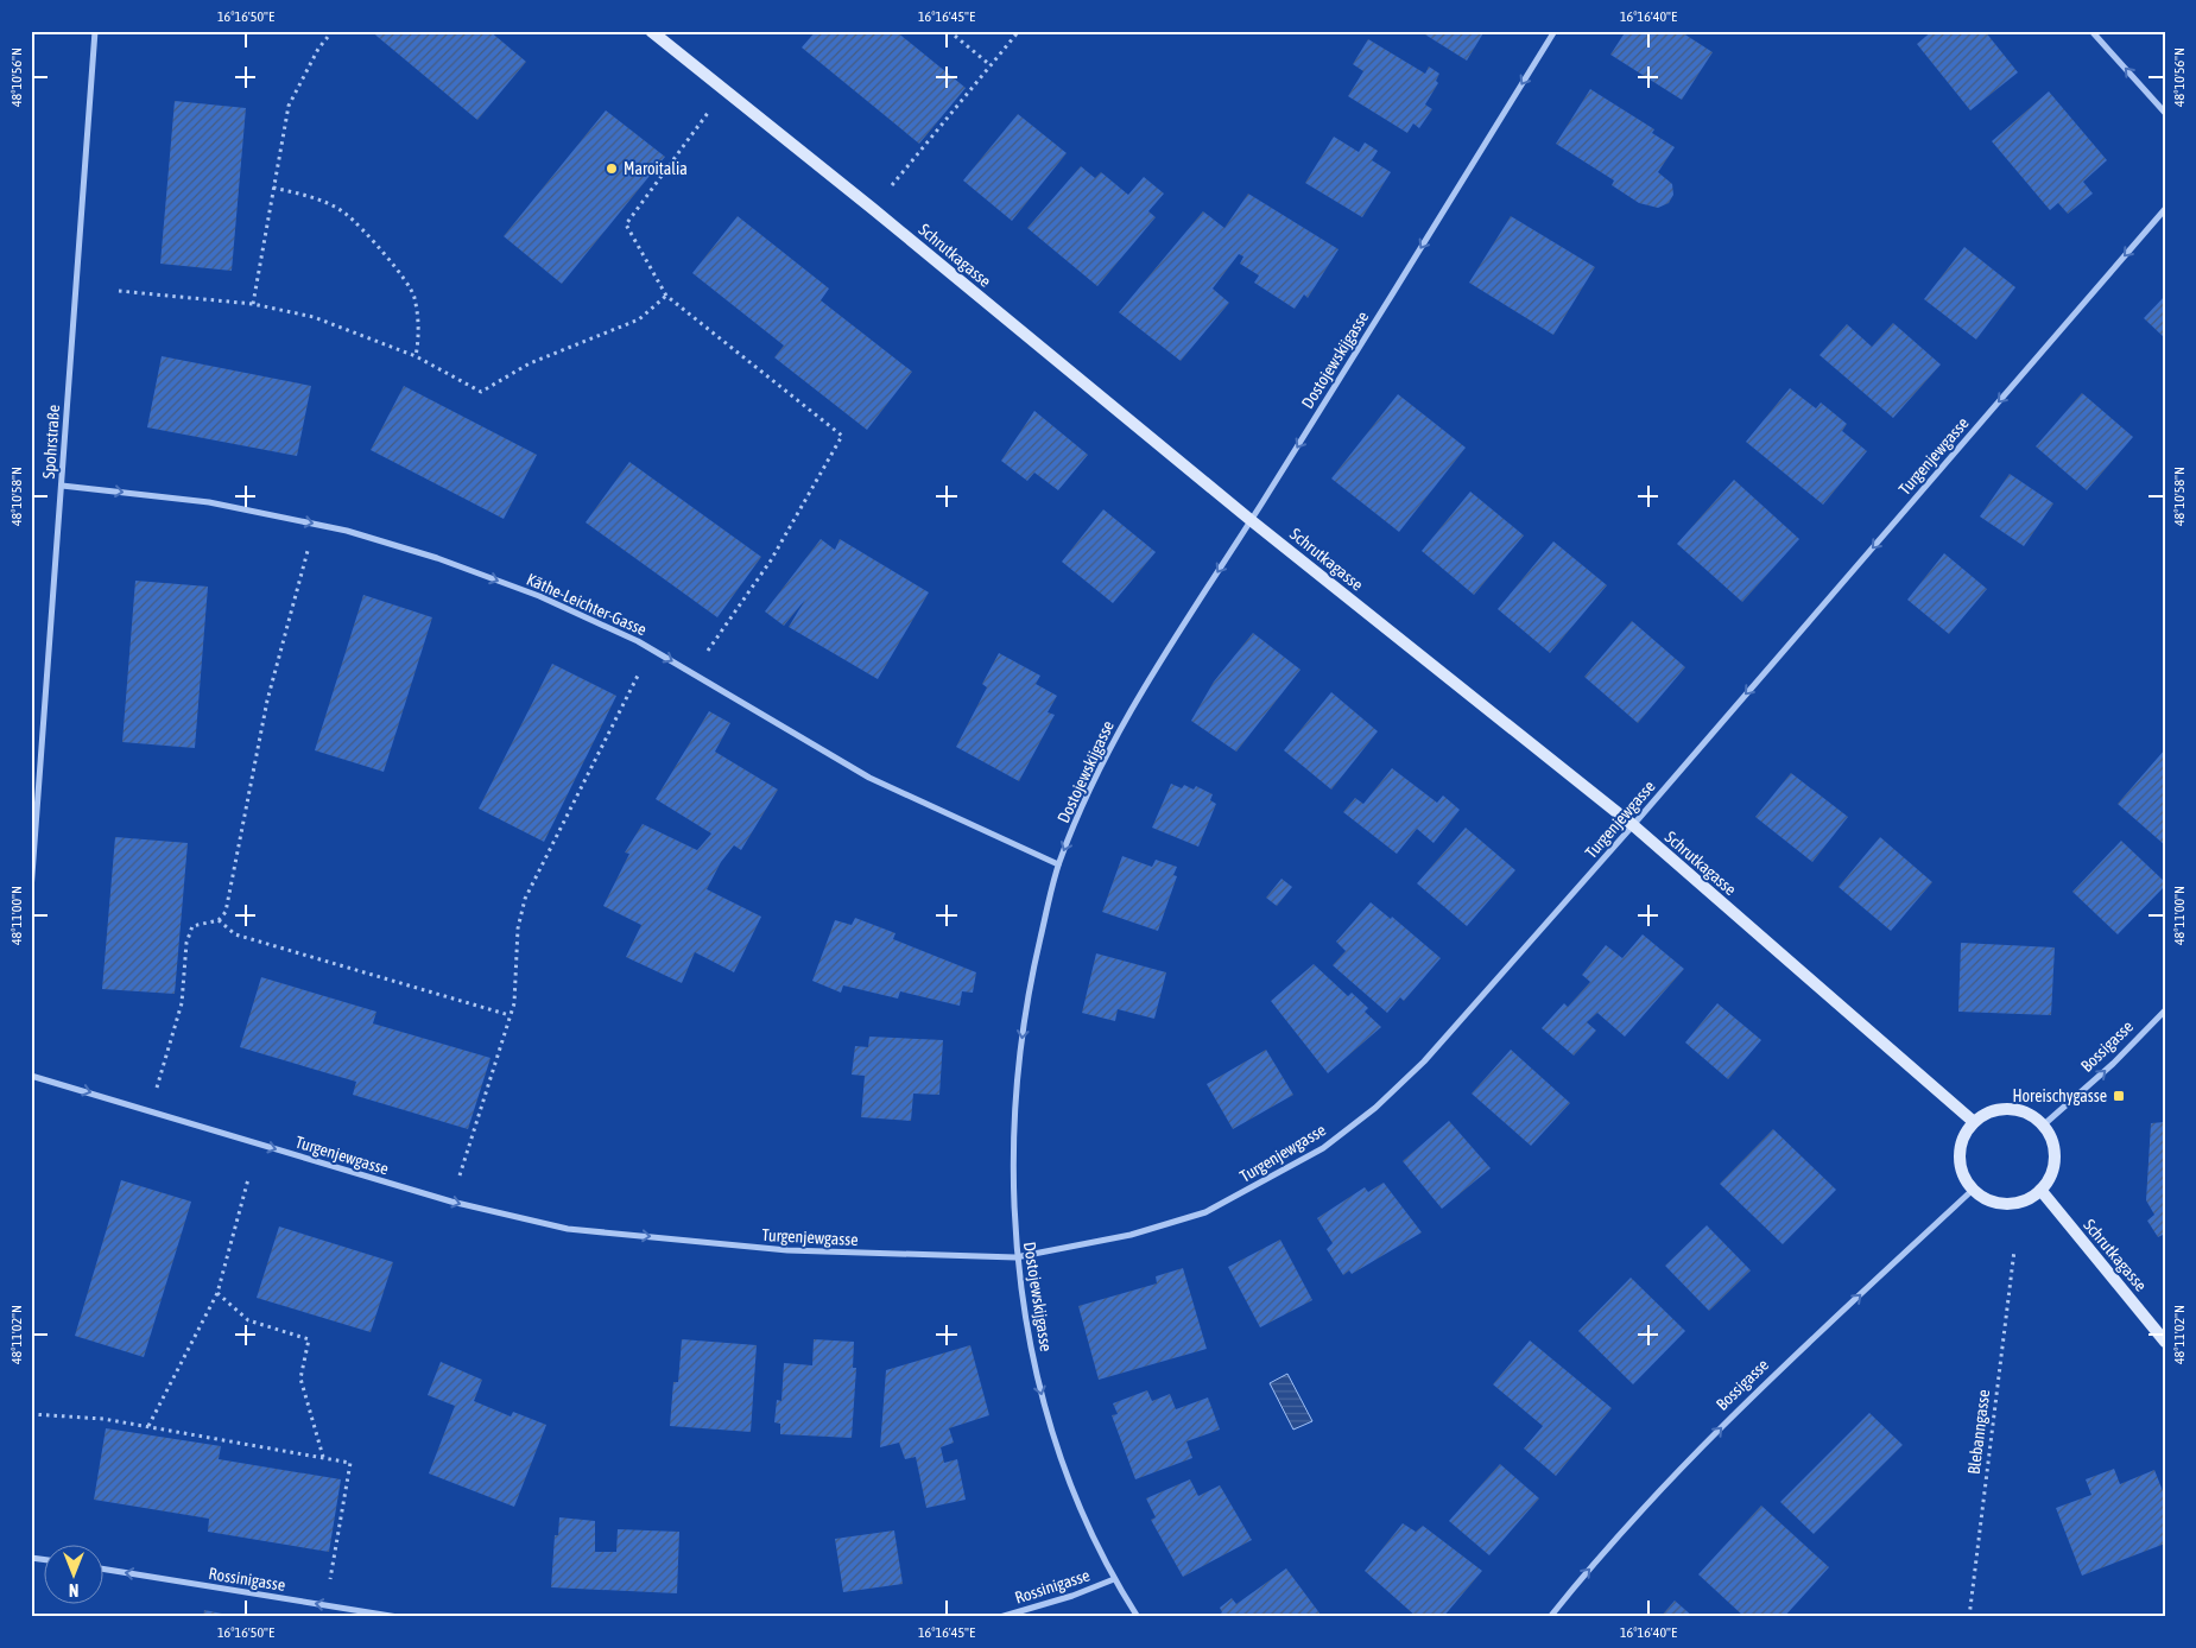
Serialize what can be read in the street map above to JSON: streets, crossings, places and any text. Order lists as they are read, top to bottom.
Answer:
{
  "streets": {
    "street": [
      "Schrutkagasse",
      "Dostojewskijgasse",
      "Spohrstraße",
      "Turgenjewgasse",
      "Käthe-Leichter-Gasse",
      "Bossigasse",
      "Rossinigasse"
    ],
    "path": ["Blebanngasse"]
  },
  "crossings": [
    ["Schrutkagasse", "Dostojewskijgasse"],
    ["Schrutkagasse", "Turgenjewgasse"],
    ["Schrutkagasse", "Bossigasse"],
    ["Dostojewskijgasse", "Turgenjewgasse"],
    ["Dostojewskijgasse", "Käthe-Leichter-Gasse"],
    ["Dostojewskijgasse", "Rossinigasse"],
    ["Spohrstraße", "Käthe-Leichter-Gasse"]
  ],
  "one_way": [
    "Dostojewskijgasse",
    "Käthe-Leichter-Gasse",
    "Bossigasse",
    "Rossinigasse"
  ],
  "places": {
    "other": ["Maroitalia"],
    "transit": ["Horeischygasse"]
  },
  "north": "bottom",
  "coordinates": [
    "16°16'50\"E",
    "16°16'45\"E",
    "16°16'40\"E",
    "48°10'56\"N",
    "48°10'58\"N",
    "48°11'00\"N",
    "48°11'02\"N"
  ]
}
